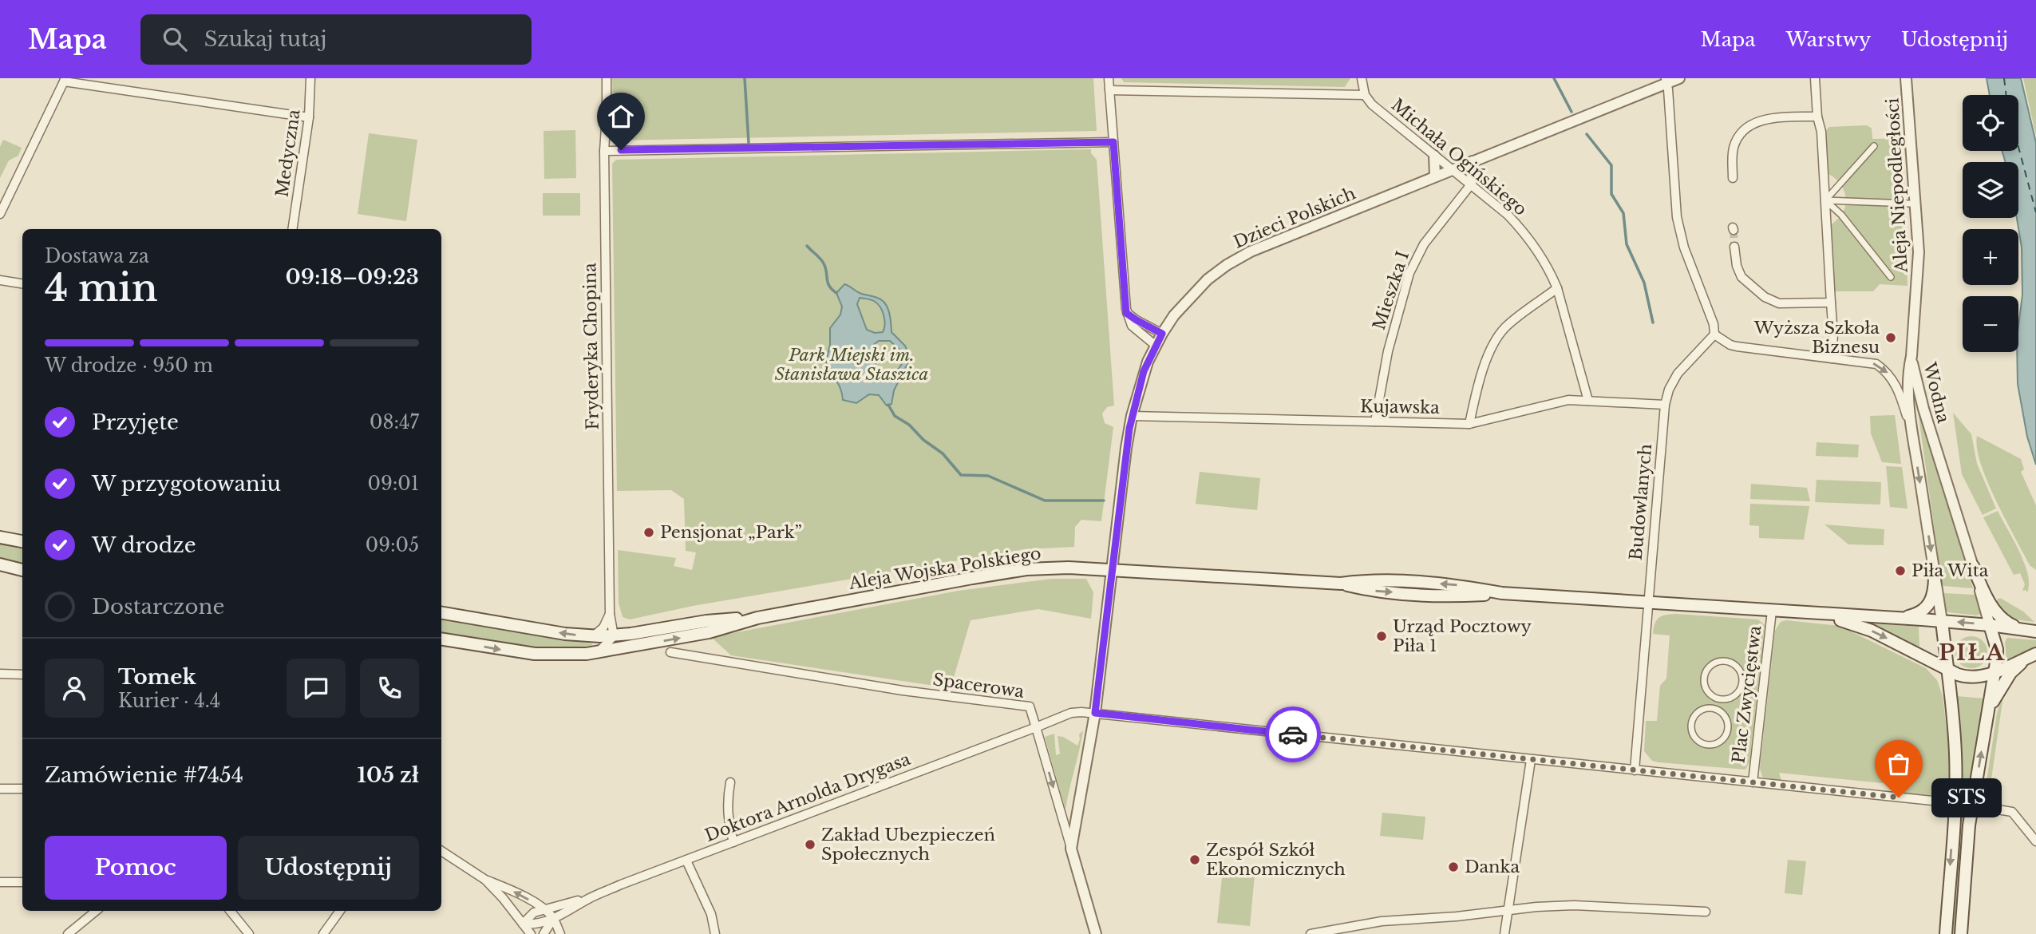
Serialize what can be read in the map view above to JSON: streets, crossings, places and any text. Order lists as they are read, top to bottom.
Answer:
{
  "streets": {
    "main road": ["Aleja Wojska Polskiego"],
    "street": [
      "Medyczna",
      "Michała Ogińskiego",
      "Aleja Niepodległości",
      "Dzieci Polskich",
      "Mieszka I",
      "Fryderyka Chopina",
      "Wodna",
      "Kujawska",
      "Budowlanych",
      "Spacerowa",
      "Plac Zwycięstwa",
      "Doktora Arnolda Drygasa"
    ]
  },
  "crossings": [
    ["Michała Ogińskiego", "Dzieci Polskich"],
    ["Michała Ogińskiego", "Mieszka I"],
    ["Michała Ogińskiego", "Kujawska"],
    ["Aleja Niepodległości", "Wodna"],
    ["Dzieci Polskich", "Kujawska"],
    ["Dzieci Polskich", "Aleja Wojska Polskiego"],
    ["Mieszka I", "Kujawska"],
    ["Fryderyka Chopina", "Aleja Wojska Polskiego"],
    ["Kujawska", "Budowlanych"],
    ["Budowlanych", "Aleja Wojska Polskiego"],
    ["Aleja Wojska Polskiego", "Plac Zwycięstwa"],
    ["Spacerowa", "Doktora Arnolda Drygasa"]
  ],
  "districts": ["PIŁA"],
  "parks": ["Park Miejski im. Stanisława Staszica"],
  "places": [
    "Wyższa Szkoła Biznesu",
    "Pensjonat „Park”",
    "Piła Wita",
    "Urząd Pocztowy Piła 1",
    "STS",
    "Zakład Ubezpieczeń Społecznych",
    "Zespół Szkół Ekonomicznych",
    "Danka"
  ],
  "page": {
    "header": "Mapa",
    "search": "Szukaj tutaj",
    "nav": ["Mapa", "Warstwy", "Udostępnij"],
    "map_buttons": ["+", "−"],
    "heading": ["4 min", "Dostawa za", "09:18–09:23"],
    "panel": [
      "Tomek",
      "Kurier · 4.4",
      "Zamówienie #7454",
      "105 zł"
    ],
    "bar": "W drodze · 950 m",
    "list": [
      ["Przyjęte", "08:47"],
      ["W przygotowaniu", "09:01"],
      ["W drodze", "09:05"],
      "Dostarczone"
    ],
    "bubble": "STS",
    "buttons": ["Pomoc", "Udostępnij"]
  }
}
